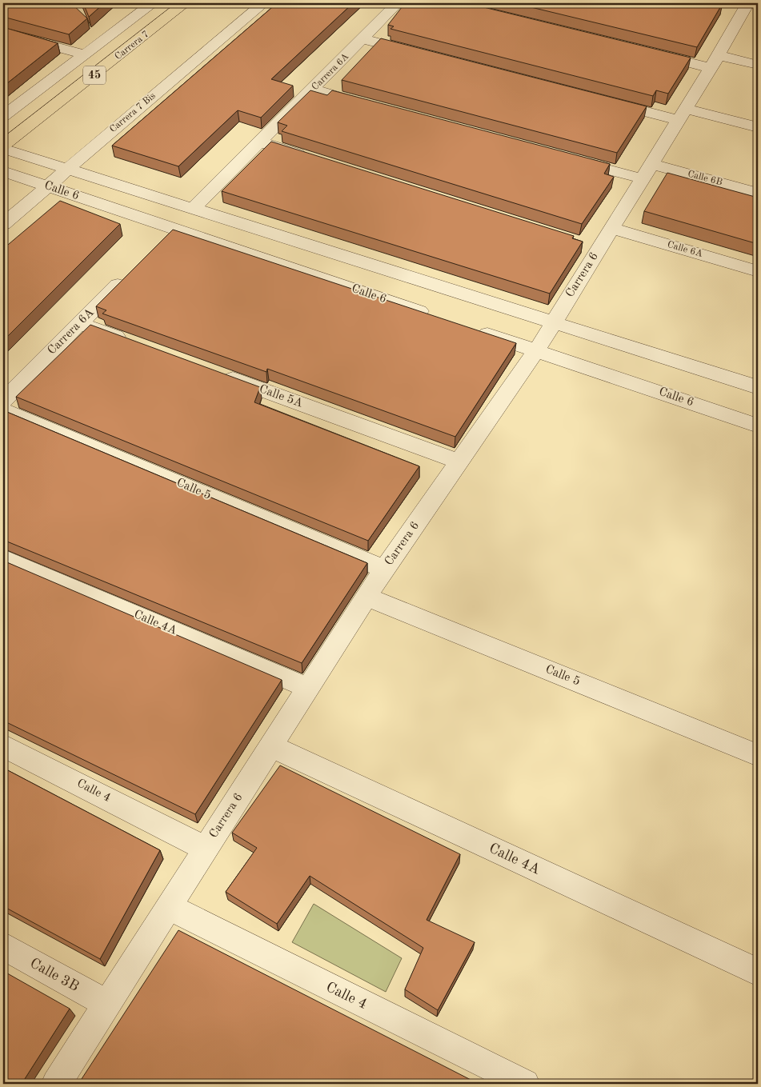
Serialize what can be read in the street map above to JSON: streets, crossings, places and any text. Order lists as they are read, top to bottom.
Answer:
{
  "streets": {
    "main road": ["Carrera 7", "45"],
    "street": [
      "Carrera 6A",
      "Carrera 7 Bis",
      "Calle 6B",
      "Calle 6",
      "Calle 6A",
      "Carrera 6",
      "Calle 5A",
      "Calle 5",
      "Calle 4A",
      "Calle 4",
      "Calle 3B"
    ]
  },
  "crossings": [
    ["Carrera 7", "Calle 6"],
    ["Carrera 6A", "Calle 6"],
    ["Carrera 7 Bis", "Calle 6"],
    ["Calle 6B", "Carrera 6"],
    ["Calle 6", "Carrera 6"],
    ["Calle 6A", "Carrera 6"],
    ["Carrera 6", "Calle 5A"],
    ["Carrera 6", "Calle 5"],
    ["Carrera 6", "Calle 4A"],
    ["Carrera 6", "Calle 4"],
    ["Carrera 6", "Calle 3B"]
  ]
}
